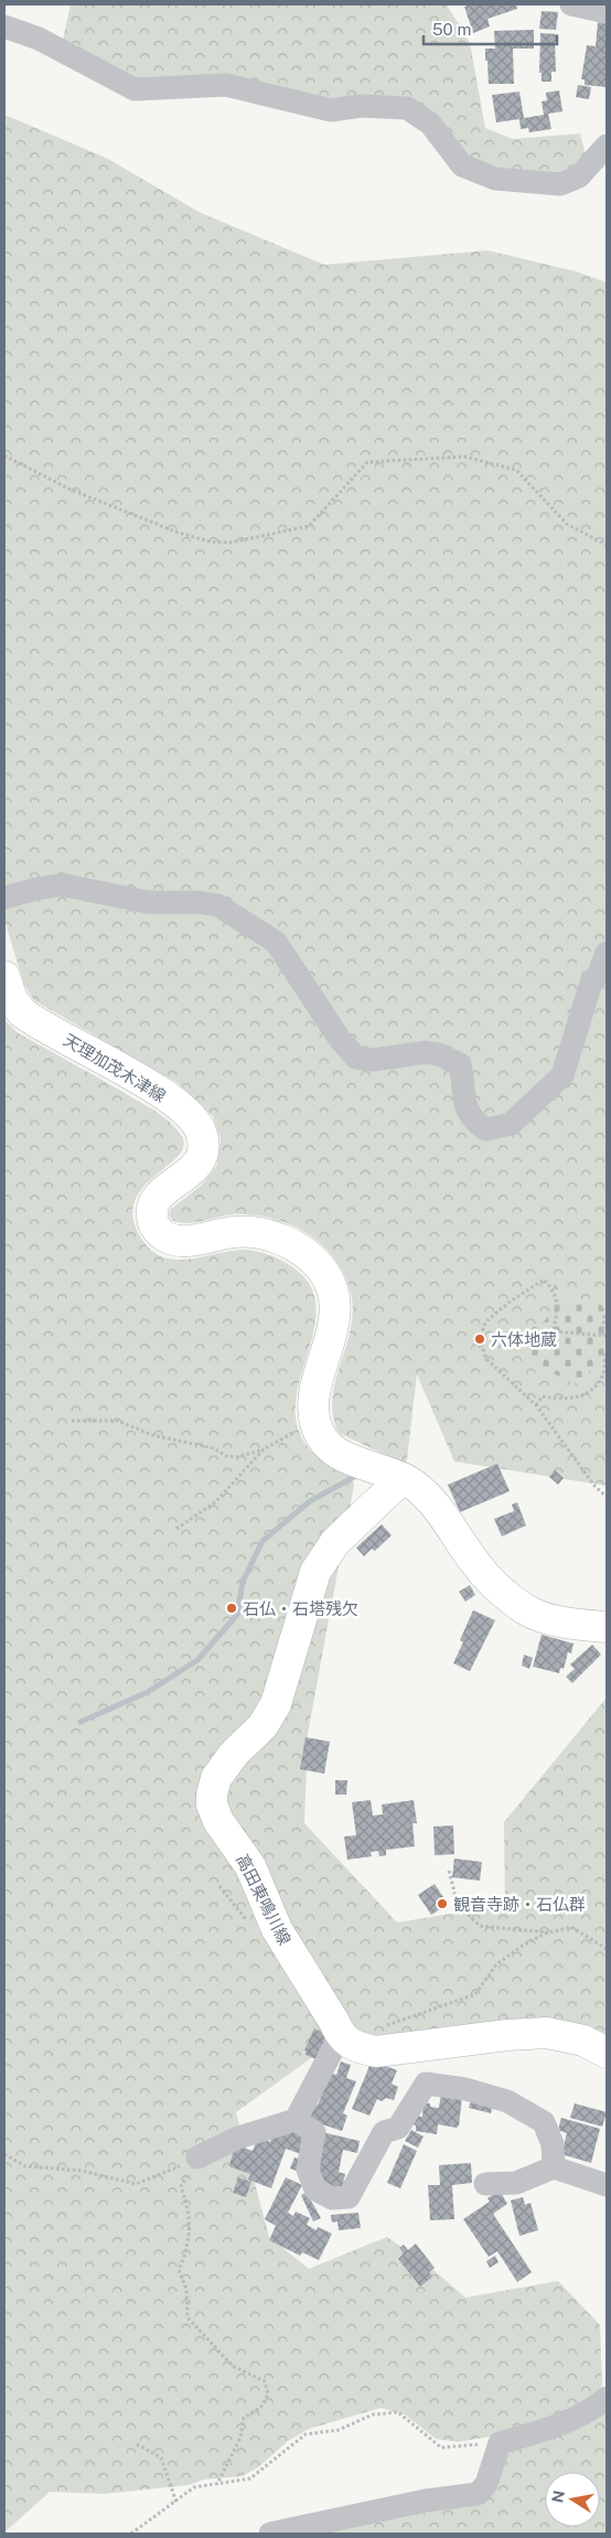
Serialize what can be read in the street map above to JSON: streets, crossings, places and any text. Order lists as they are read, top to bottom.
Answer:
{
  "streets": {
    "main road": ["天理加茂木津線", "高田東鳴川線"]
  },
  "crossings": [
    ["天理加茂木津線", "高田東鳴川線"]
  ],
  "places": ["六体地蔵", "石仏・石塔残欠", "観音寺跡・石仏群"],
  "scale_bar": "50 m",
  "north": "left"
}
